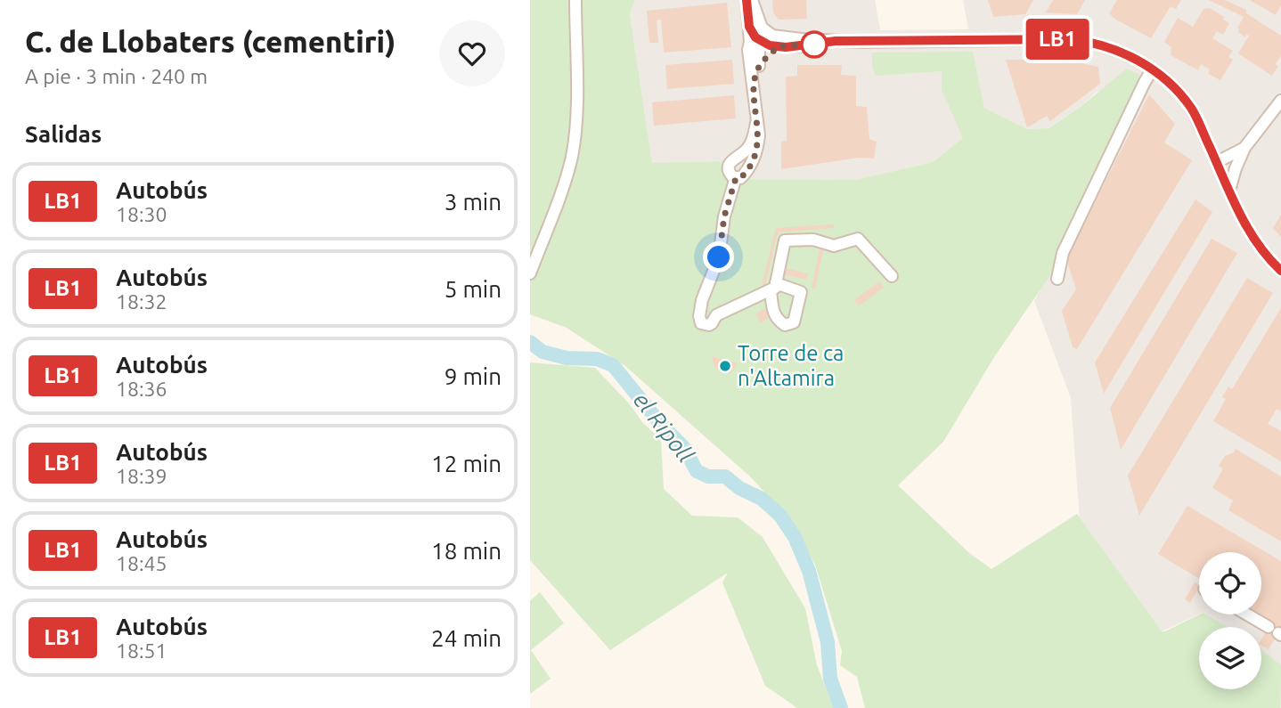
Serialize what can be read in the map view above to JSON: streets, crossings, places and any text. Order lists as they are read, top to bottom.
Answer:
{
  "water": ["el Ripoll"],
  "places": ["Torre de ca n'Altamira"],
  "lines": ["bus line LB1"],
  "page": {
    "heading": [
      ["C. de Llobaters (cementiri)", "A pie · 3 min · 240 m"],
      "Salidas"
    ],
    "on_map": "LB1",
    "list": [
      {
        "mark": "LB1",
        "name": "Autobús",
        "note": "18:30",
        "value": "3 min"
      },
      {
        "mark": "LB1",
        "name": "Autobús",
        "note": "18:32",
        "value": "5 min"
      },
      {
        "mark": "LB1",
        "name": "Autobús",
        "note": "18:36",
        "value": "9 min"
      },
      {
        "mark": "LB1",
        "name": "Autobús",
        "note": "18:39",
        "value": "12 min"
      },
      {
        "mark": "LB1",
        "name": "Autobús",
        "note": "18:45",
        "value": "18 min"
      },
      {
        "mark": "LB1",
        "name": "Autobús",
        "note": "18:51",
        "value": "24 min"
      }
    ]
  }
}
